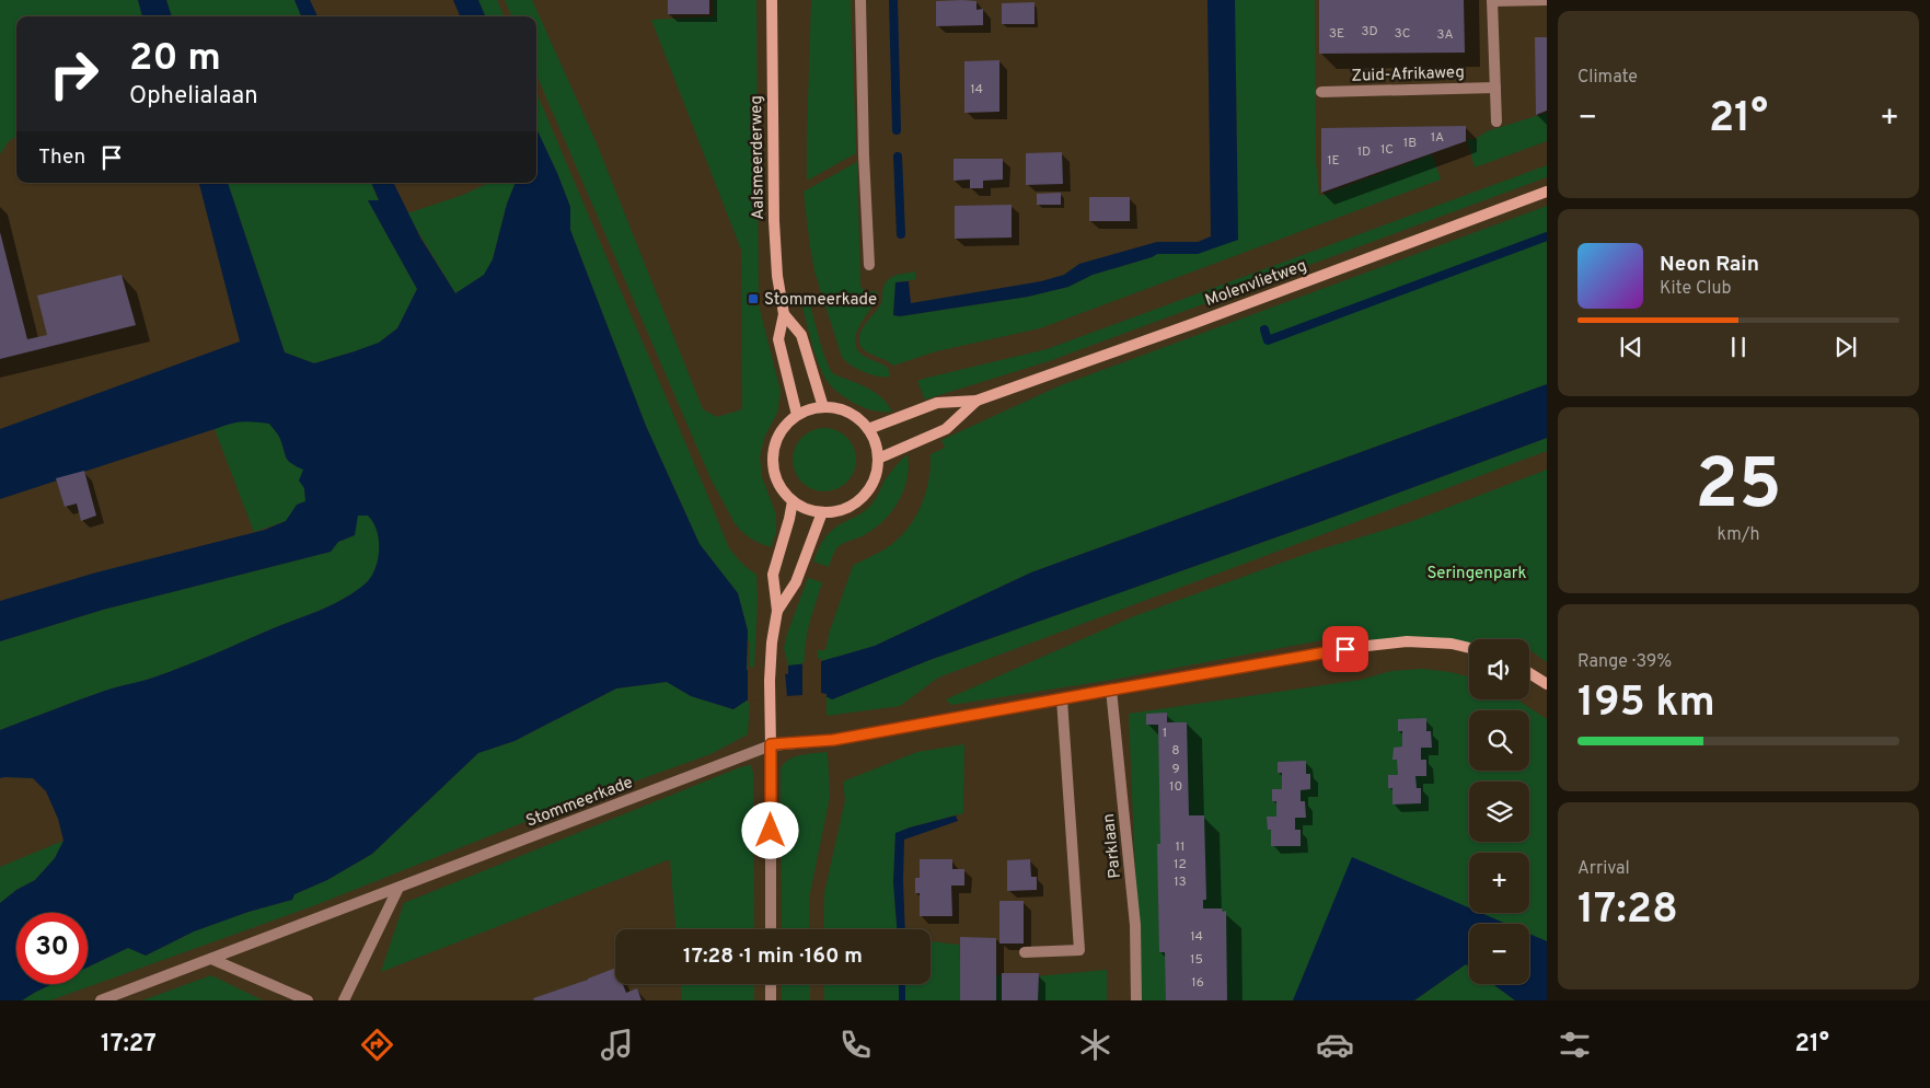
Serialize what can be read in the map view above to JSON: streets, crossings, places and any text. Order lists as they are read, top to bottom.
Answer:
{
  "streets": {
    "street": [
      "Zuid-Afrikaweg",
      "Aalsmeerderweg",
      "Molenvlietweg",
      "Stommeerkade",
      "Parklaan"
    ]
  },
  "crossings": [
    ["Aalsmeerderweg", "Molenvlietweg"]
  ],
  "parks": ["Seringenpark"],
  "places": {
    "transit": ["Stommeerkade"]
  },
  "house_numbers": [
    "3D",
    "3E",
    "3C",
    "3A",
    "14",
    "1A",
    "1B",
    "1C",
    "1D",
    "1E",
    "1",
    "8",
    "9",
    "10",
    "11",
    "12",
    "13",
    "14",
    "15",
    "16"
  ],
  "page": {
    "tile": [
      "Climate",
      ["25", "km/h"],
      ["Range · 39%", "195 km"],
      ["Arrival", "17:28"]
    ],
    "turn": ["20 m", "Ophelialaan"],
    "heat": ["−", "21°", "+"],
    "then": "Then",
    "song": ["Neon Rain", "Kite Club"],
    "map_buttons": ["+", "−"],
    "limit": "30",
    "trip": "17:28 · 1 min · 160 m",
    "tabs": ["17:27", "21°"]
  }
}
